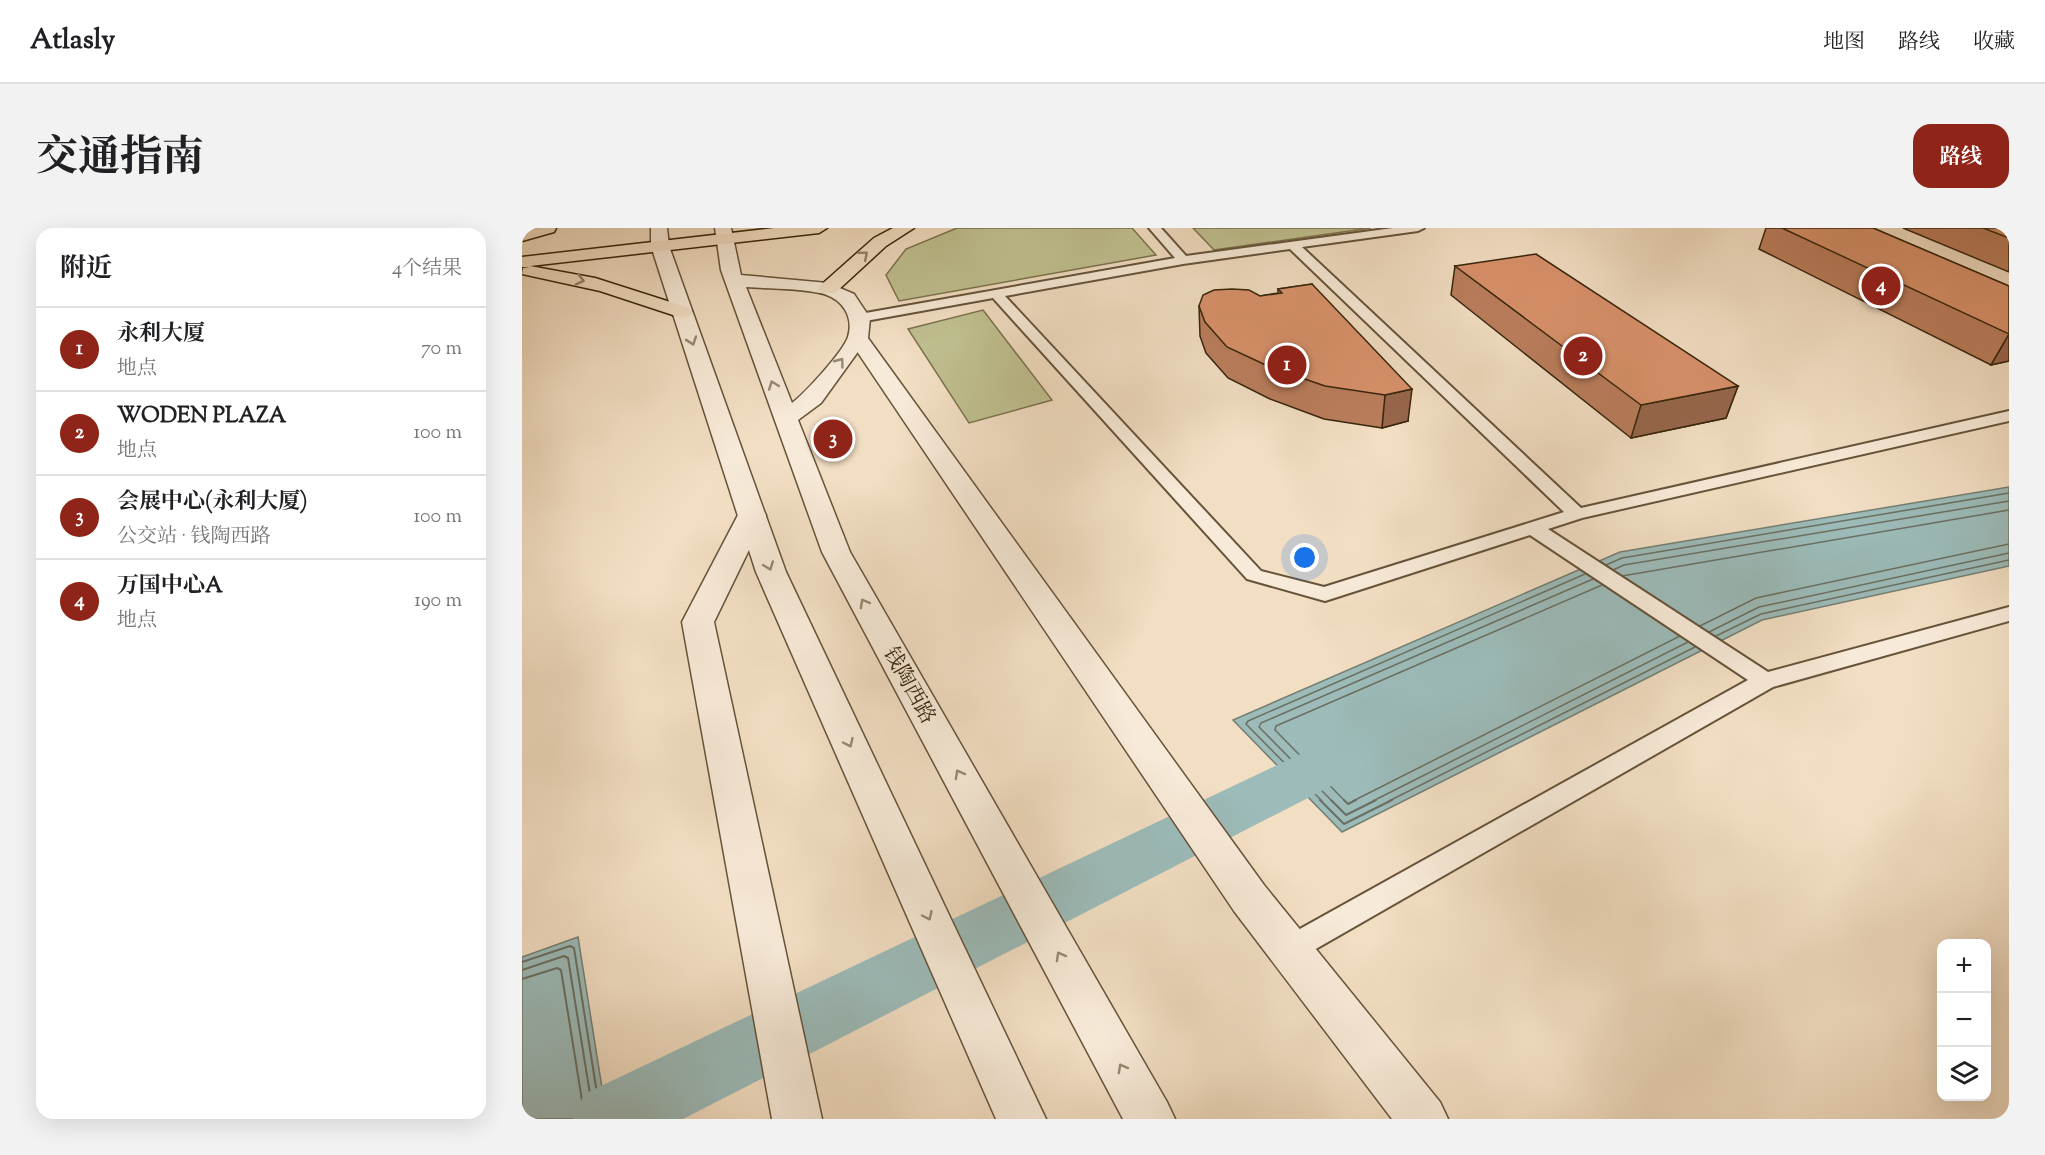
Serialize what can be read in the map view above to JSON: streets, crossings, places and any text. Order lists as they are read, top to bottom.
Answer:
{
  "streets": {
    "street": ["钱陶西路"]
  },
  "page": {
    "header": "Atlasly",
    "nav": ["地图", "路线", "收藏"],
    "title": "交通指南",
    "buttons": "路线",
    "heading": ["附近", "4个结果"],
    "pins": [
      "4",
      "2",
      "1",
      "3"
    ],
    "list": [
      {
        "mark": "1",
        "name": "永利大厦",
        "note": "地点",
        "value": "70 m"
      },
      {
        "mark": "2",
        "name": "WODEN PLAZA",
        "note": "地点",
        "value": "100 m"
      },
      {
        "mark": "3",
        "name": "会展中心(永利大厦)",
        "note": "公交站 · 钱陶西路",
        "value": "100 m"
      },
      {
        "mark": "4",
        "name": "万国中心A",
        "note": "地点",
        "value": "190 m"
      }
    ],
    "map_buttons": ["+", "−"]
  }
}
